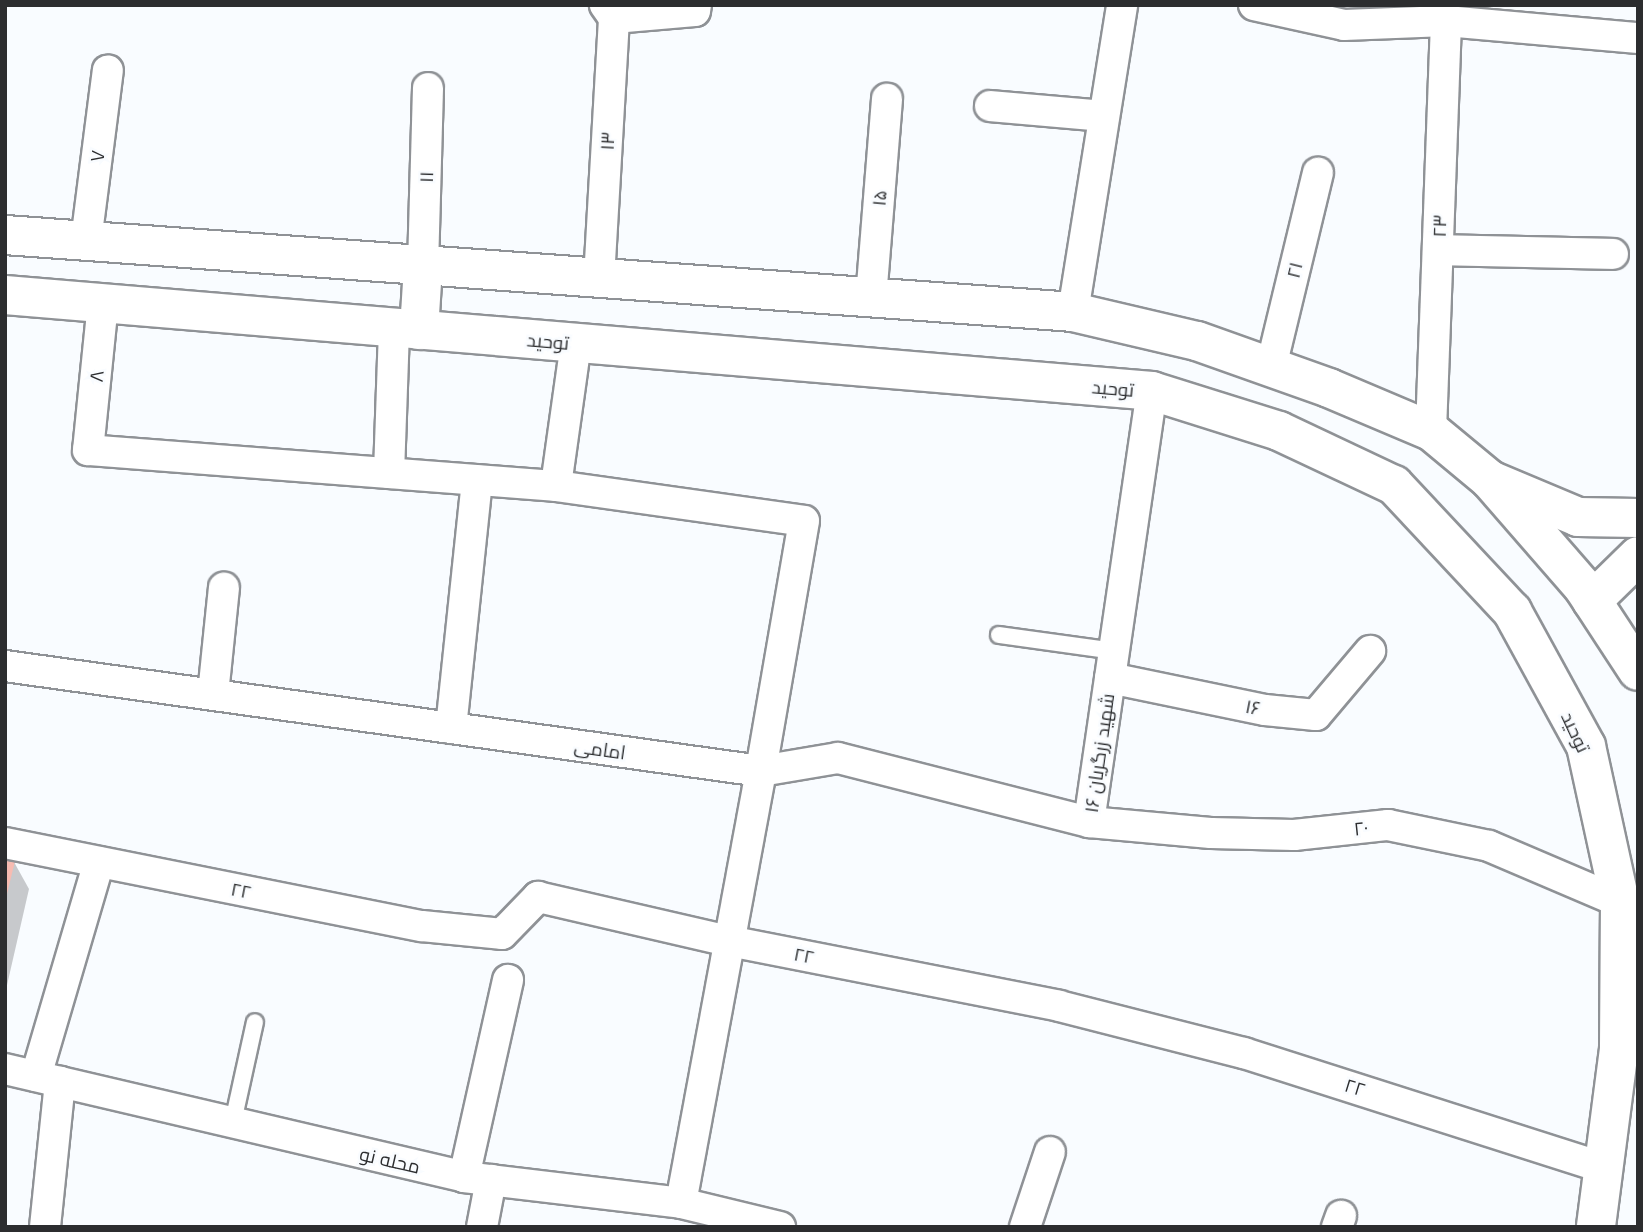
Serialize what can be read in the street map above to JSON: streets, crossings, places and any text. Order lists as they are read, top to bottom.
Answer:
{
  "streets": {
    "main road": ["توحید"],
    "street": [
      "۱۳",
      "۷",
      "۱۱",
      "۱۵",
      "۲۳",
      "۲۱",
      "۸",
      "۱۶",
      "امامی",
      "۱۶ شهید زرگریان",
      "۲۰",
      "۲۲",
      "محله نو"
    ]
  },
  "crossings": [
    ["توحید", "۸"],
    ["توحید", "۱۶ شهید زرگریان"],
    ["توحید", "۲۰"],
    ["توحید", "۲۲"],
    ["۱۶", "۱۶ شهید زرگریان"],
    ["امامی", "۱۶ شهید زرگریان"],
    ["۱۶ شهید زرگریان", "۲۰"]
  ]
}
